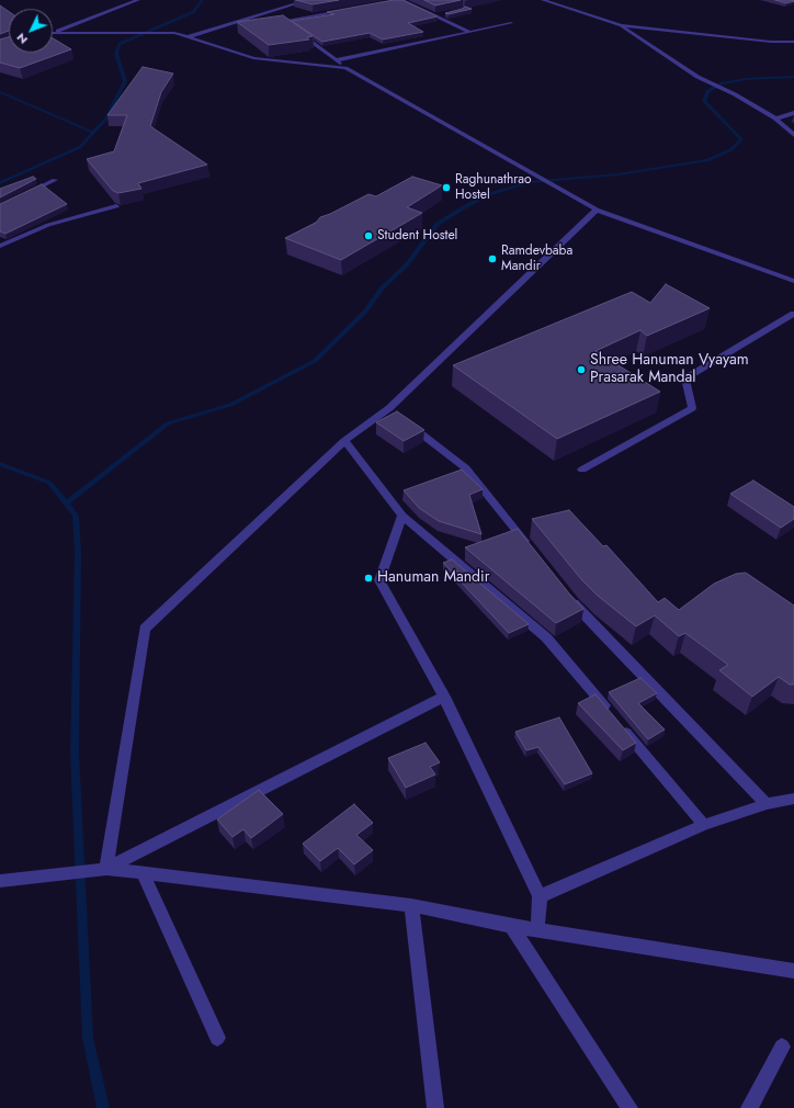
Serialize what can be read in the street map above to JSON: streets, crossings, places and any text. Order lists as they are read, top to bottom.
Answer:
{
  "places": [
    "Raghunathrao Hostel",
    "Student Hostel",
    "Ramdevbaba Mandir",
    "Shree Hanuman Vyayam Prasarak Mandal",
    "Hanuman Mandir"
  ],
  "north": "bottom left"
}
